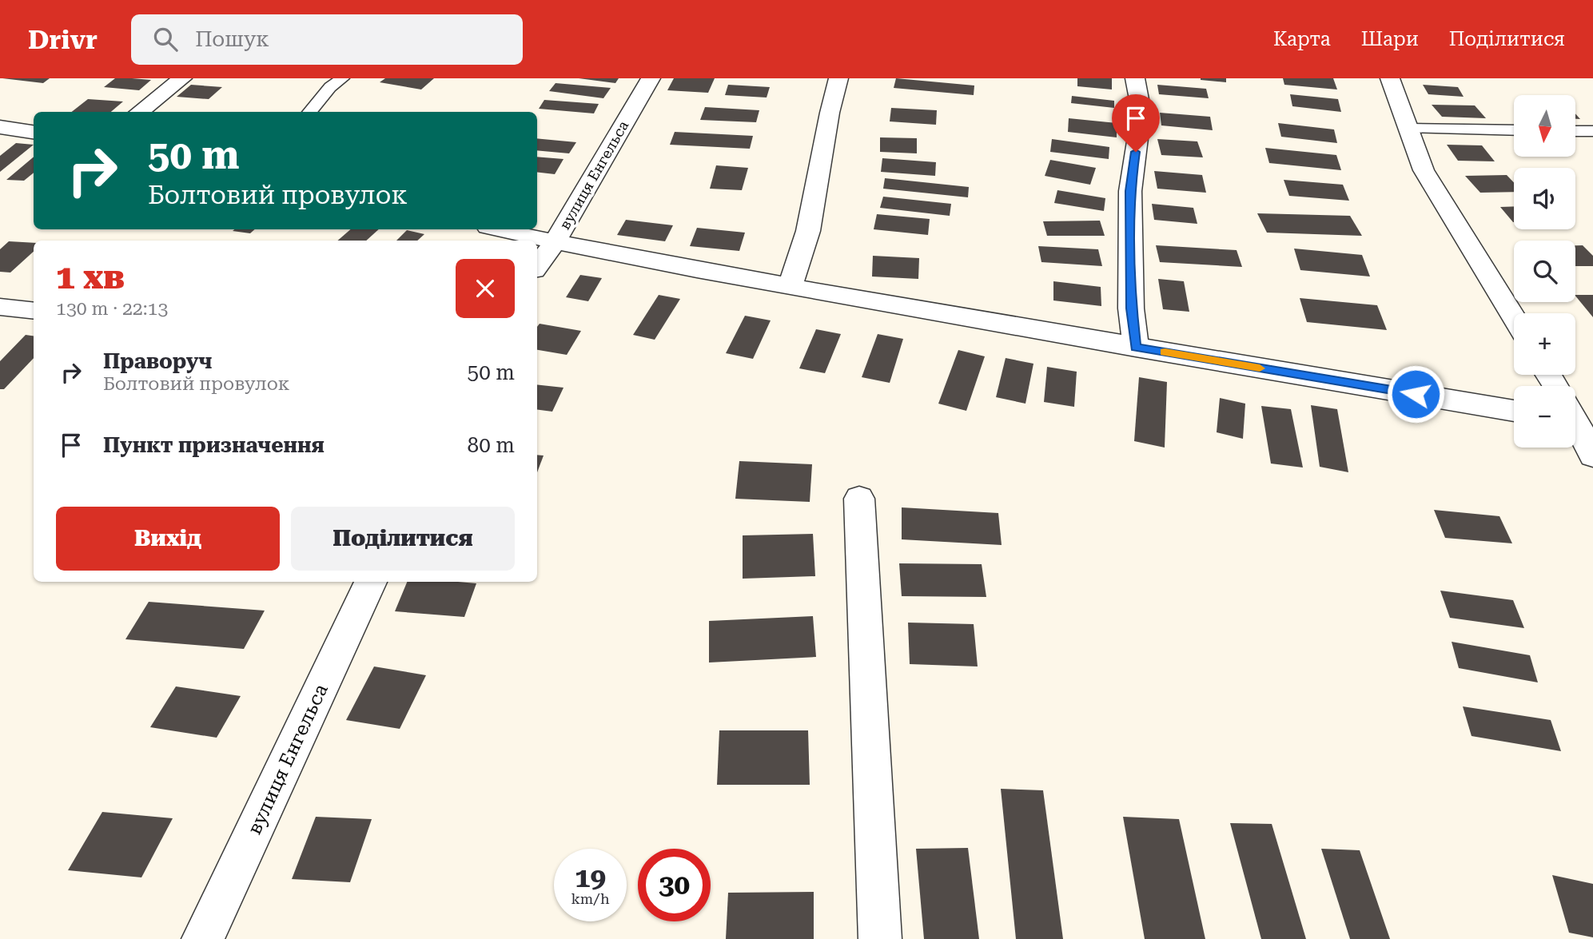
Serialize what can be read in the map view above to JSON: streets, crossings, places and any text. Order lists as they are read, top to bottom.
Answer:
{
  "streets": {
    "street": ["вулиця Енгельса"]
  },
  "north": "bottom",
  "page": {
    "header": "Drivr",
    "search": "Пошук",
    "nav": ["Карта", "Шари", "Поділитися"],
    "map_buttons": ["+", "−"],
    "turn": ["50 m", "Болтовий провулок"],
    "heading": ["1 хв", "130 m · 22:13"],
    "list": [
      {
        "name": "Праворуч",
        "note": "Болтовий провулок",
        "value": "50 m"
      },
      {
        "name": "Пункт призначення",
        "value": "80 m"
      }
    ],
    "buttons": ["Вихід", "Поділитися"],
    "speed": "19 km/h",
    "limit": "30"
  }
}
